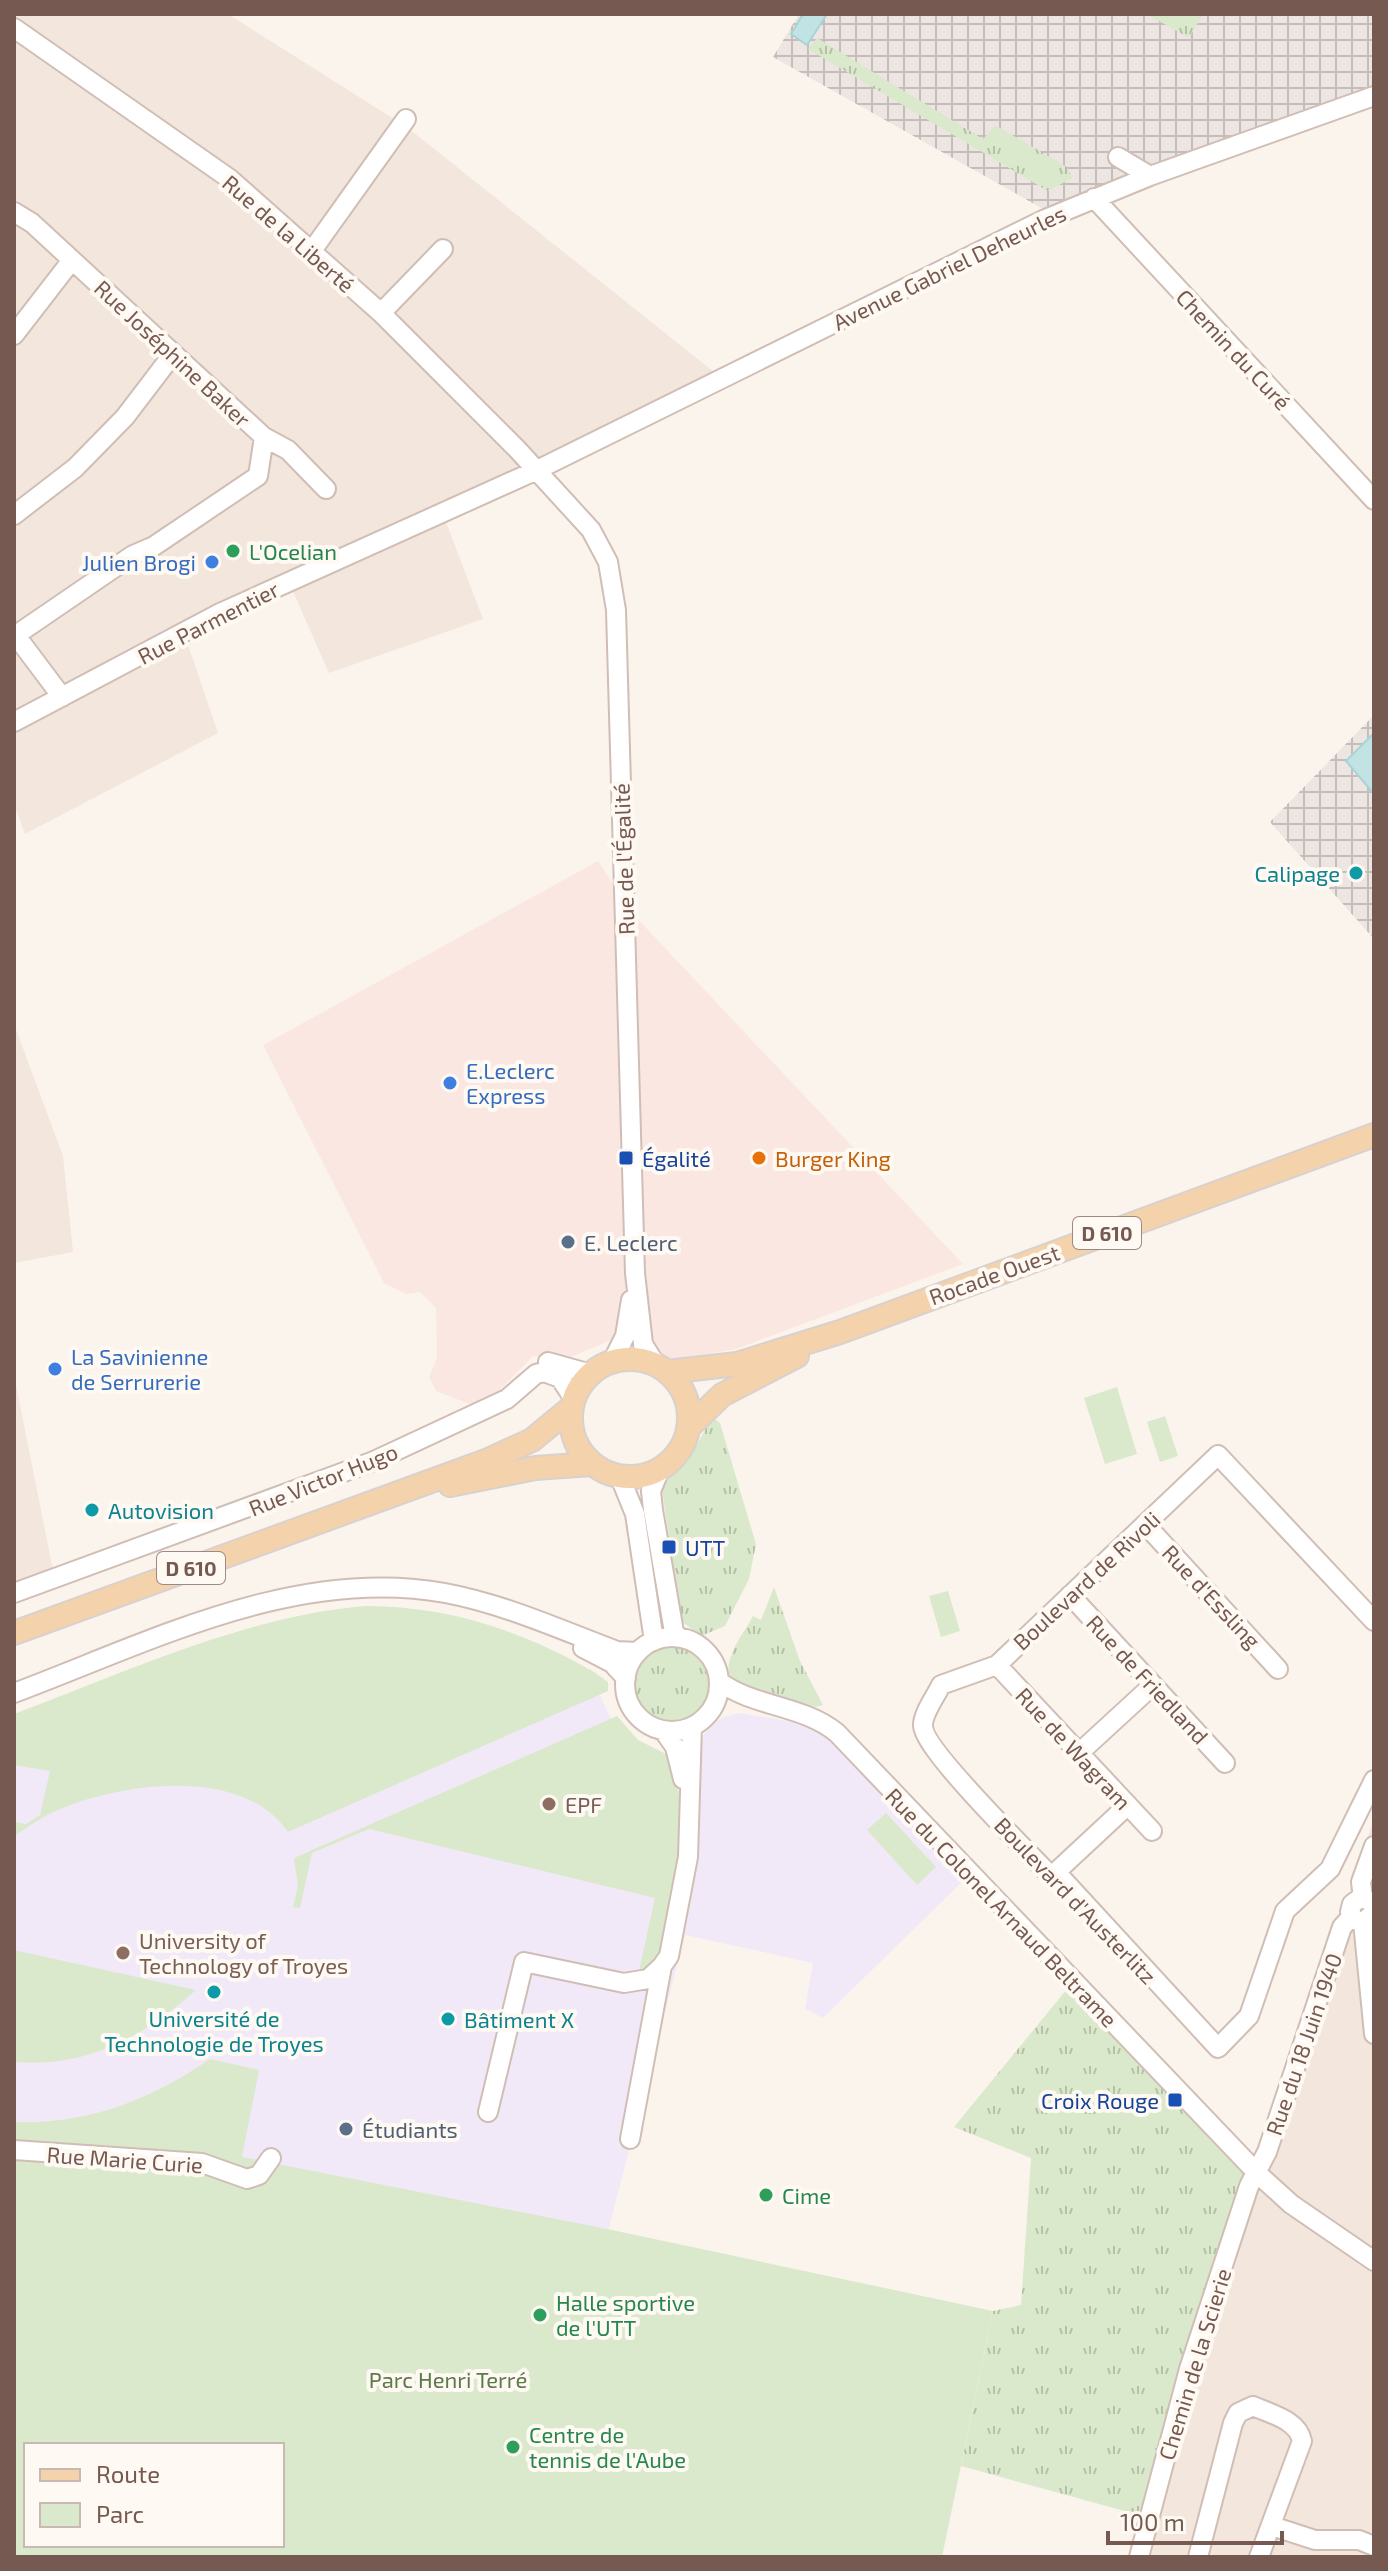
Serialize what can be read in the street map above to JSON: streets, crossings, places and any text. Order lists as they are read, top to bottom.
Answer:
{
  "streets": {
    "main road": ["D 610", "Rocade Ouest"],
    "street": [
      "Rue de la Liberté",
      "Avenue Gabriel Deheurles",
      "Chemin du Curé",
      "Rue Joséphine Baker",
      "Rue Parmentier",
      "Rue de l'Égalité",
      "Rue Victor Hugo",
      "Boulevard de Rivoli",
      "Rue d'Essling",
      "Rue de Friedland",
      "Rue de Wagram",
      "Boulevard d'Austerlitz",
      "Rue du Colonel Arnaud Beltrame",
      "Rue du 18 Juin 1940",
      "Rue Marie Curie",
      "Chemin de la Scierie"
    ]
  },
  "crossings": [
    ["Rue de la Liberté", "Avenue Gabriel Deheurles"],
    ["Rue de la Liberté", "Rue Parmentier"],
    ["Rue de la Liberté", "Rue de l'Égalité"],
    ["Avenue Gabriel Deheurles", "Chemin du Curé"],
    ["Avenue Gabriel Deheurles", "Rue Parmentier"],
    ["Avenue Gabriel Deheurles", "Rue de l'Égalité"],
    ["Rue Parmentier", "Rue de l'Égalité"],
    ["D 610", "Rocade Ouest"],
    ["D 610", "Rue Victor Hugo"],
    ["Rocade Ouest", "Rue Victor Hugo"],
    ["Boulevard de Rivoli", "Rue d'Essling"],
    ["Boulevard de Rivoli", "Rue de Friedland"],
    ["Boulevard de Rivoli", "Rue de Wagram"],
    ["Boulevard de Rivoli", "Boulevard d'Austerlitz"],
    ["Rue du Colonel Arnaud Beltrame", "Rue du 18 Juin 1940"],
    ["Rue du Colonel Arnaud Beltrame", "Chemin de la Scierie"],
    ["Rue du 18 Juin 1940", "Chemin de la Scierie"]
  ],
  "parks": ["Parc Henri Terré"],
  "places": {
    "other": [
      "L'Ocelian",
      "Julien Brogi",
      "Calipage",
      "E.Leclerc Express",
      "Burger King",
      "E. Leclerc",
      "La Savinienne de Serrurerie",
      "Autovision",
      "EPF",
      "University of Technology of Troyes",
      "Université de Technologie de Troyes",
      "Bâtiment X",
      "Étudiants",
      "Cime",
      "Halle sportive de l'UTT",
      "Centre de tennis de l'Aube"
    ],
    "transit": ["Égalité", "UTT", "Croix Rouge"]
  },
  "legend": ["Route", "Parc"],
  "scale_bar": "100 m"
}
